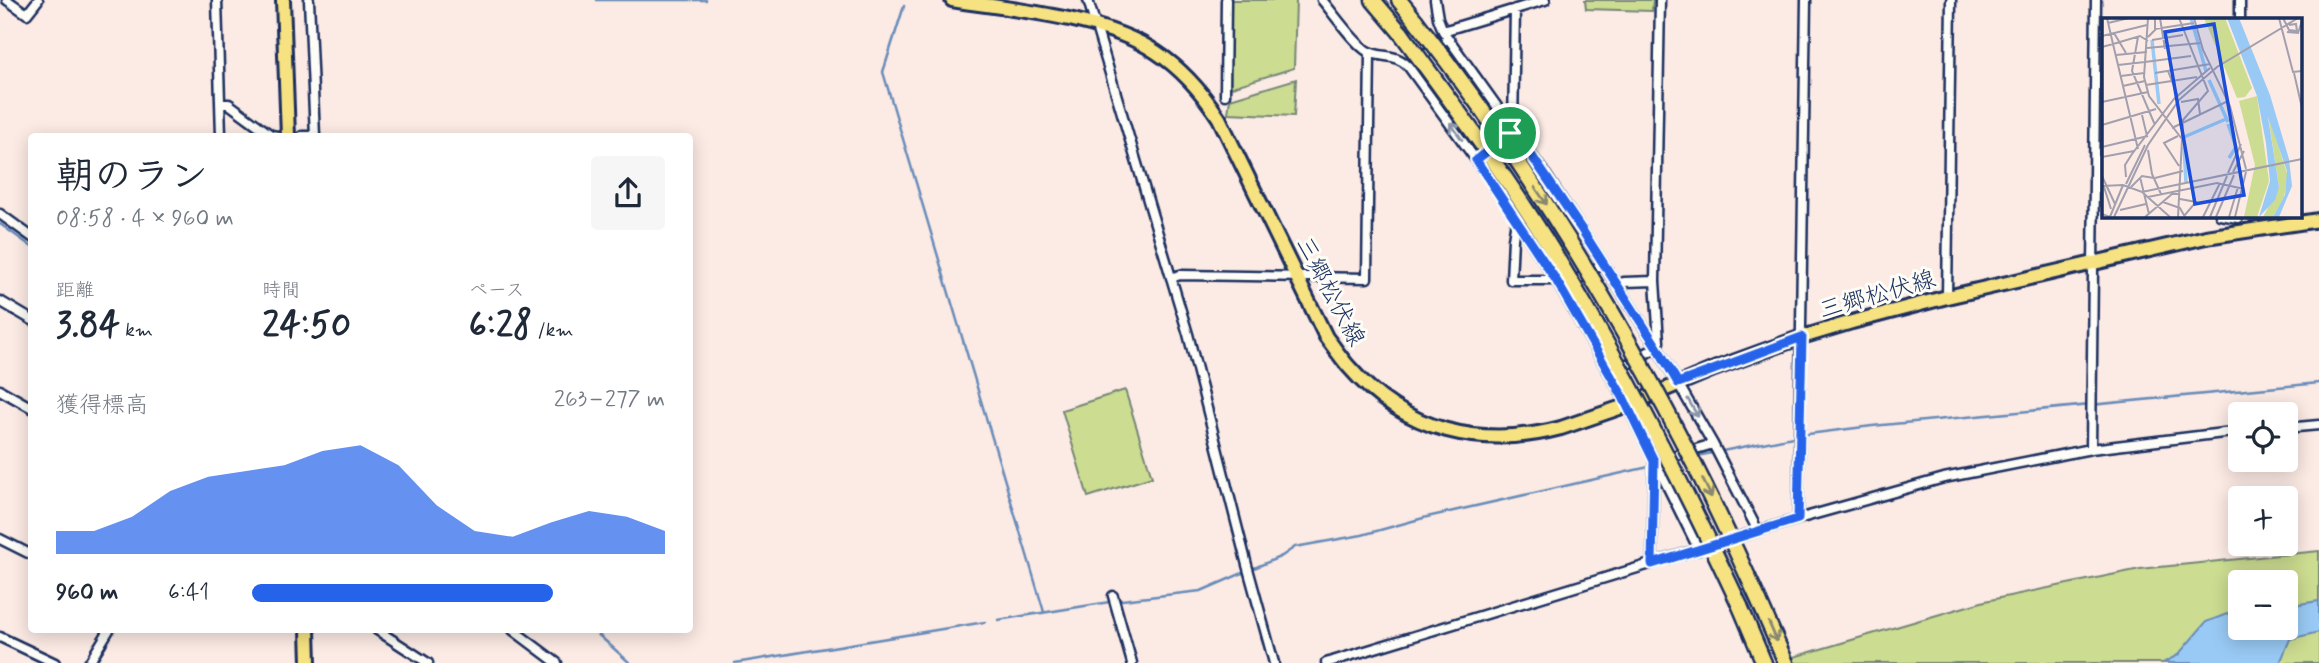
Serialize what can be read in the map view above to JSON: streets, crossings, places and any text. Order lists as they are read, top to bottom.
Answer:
{
  "streets": {
    "main road": ["三郷松伏線"]
  },
  "page": {
    "heading": ["朝のラン", "08:58 · 4 × 960 m"],
    "stats": [
      ["距離", "3.84 km"],
      ["時間", "24:50"],
      ["ペース", "6:28 /km"]
    ],
    "chart": ["獲得標高", "263–277 m"],
    "map_buttons": ["+", "−"],
    "list": [
      {
        "name": "960 m",
        "note": "6:41"
      }
    ]
  }
}
